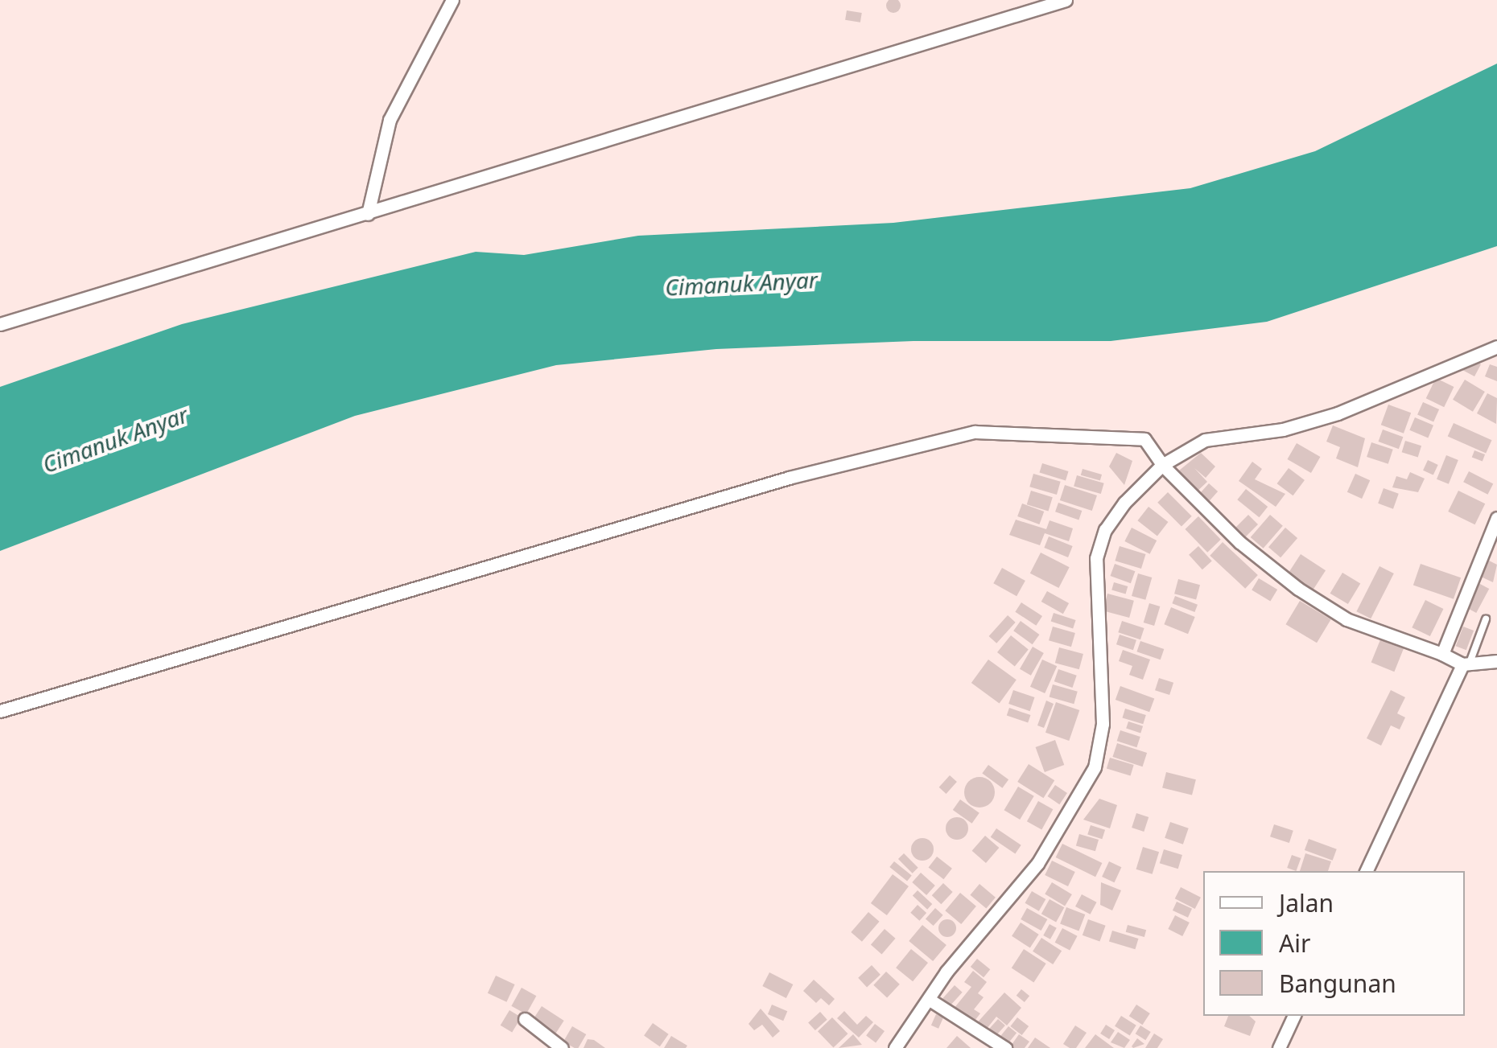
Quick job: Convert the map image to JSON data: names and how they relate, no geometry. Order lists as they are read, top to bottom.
{
  "water": ["Cimanuk Anyar"],
  "legend": ["Jalan", "Air", "Bangunan"]
}
